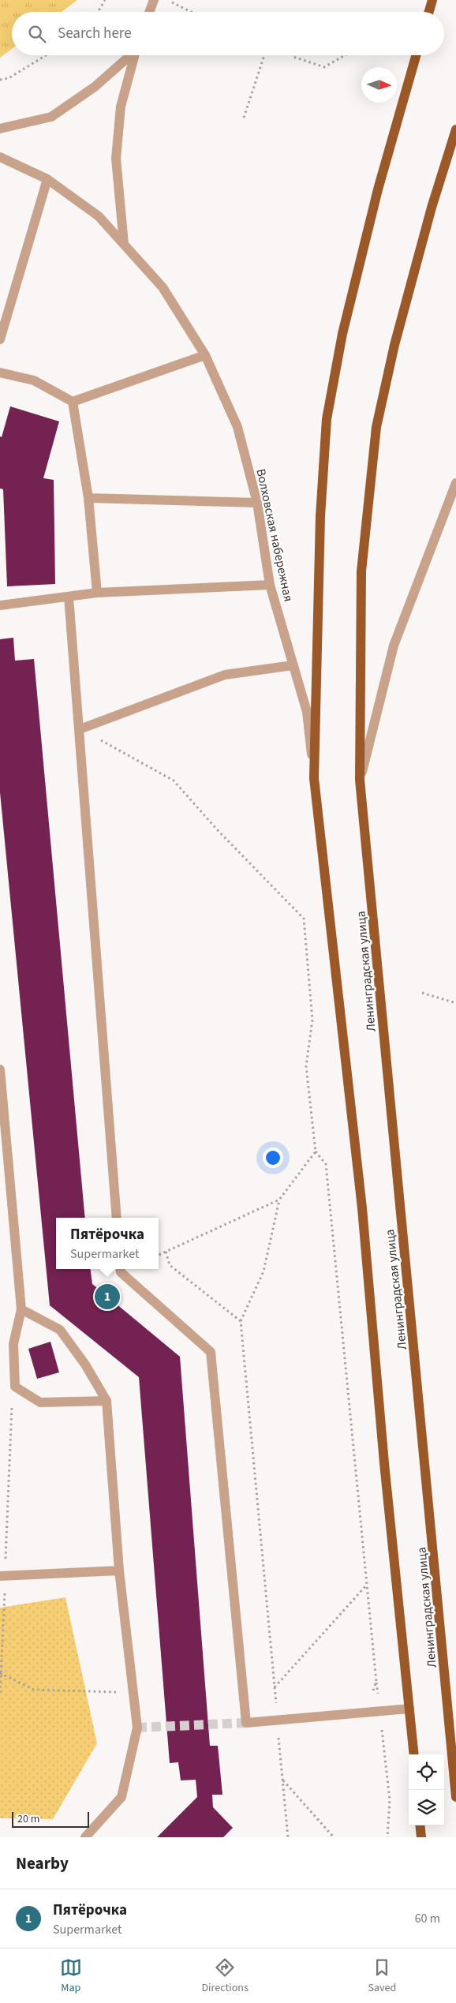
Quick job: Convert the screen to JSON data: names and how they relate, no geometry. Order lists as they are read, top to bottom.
{
  "streets": {
    "main road": ["Ленинградская улица"],
    "street": ["Волховская набережная"]
  },
  "crossings": [
    ["Волховская набережная", "Ленинградская улица"]
  ],
  "scale_bar": "20 m",
  "north": "right",
  "page": {
    "search": "Search here",
    "popup": ["Пятёрочка", "Supermarket"],
    "pins": "1",
    "scale": "20 m",
    "heading": "Nearby",
    "list": [
      {
        "mark": "1",
        "name": "Пятёрочка",
        "note": "Supermarket",
        "value": "60 m"
      }
    ],
    "nav": ["Map", "Directions", "Saved"]
  }
}
